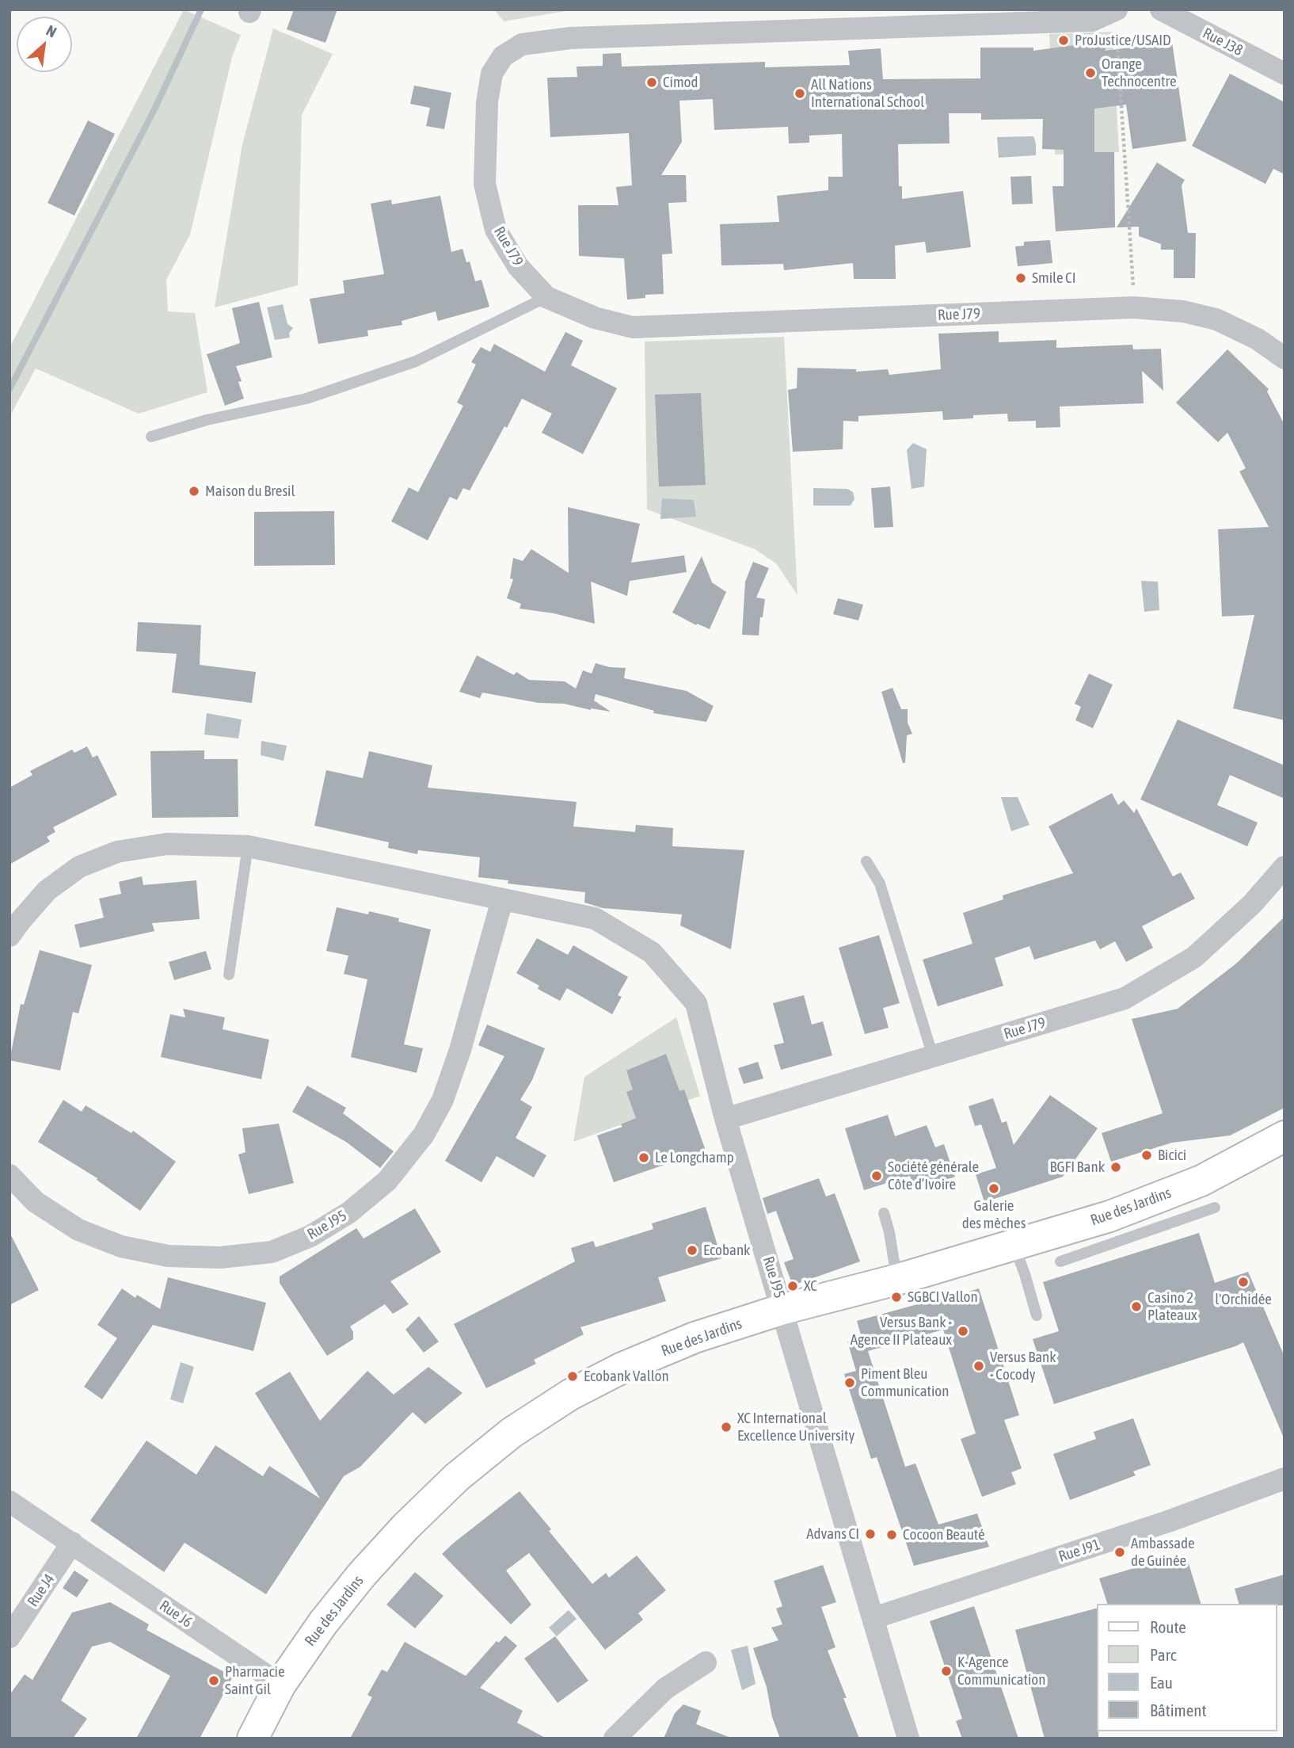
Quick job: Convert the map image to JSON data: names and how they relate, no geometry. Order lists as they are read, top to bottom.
{
  "streets": {
    "main road": ["Rue des Jardins"],
    "street": [
      "Rue J38",
      "Rue J79",
      "Rue J95",
      "Rue J91",
      "Rue J4",
      "Rue J6"
    ]
  },
  "crossings": [
    ["Rue J79", "Rue J95"],
    ["Rue des Jardins", "Rue J95"],
    ["Rue des Jardins", "Rue J6"],
    ["Rue J95", "Rue J91"],
    ["Rue J4", "Rue J6"]
  ],
  "places": [
    "ProJustice/USAID",
    "Orange Technocentre",
    "Cimod",
    "All Nations International School",
    "Smile CI",
    "Maison du Bresil",
    "Bicici",
    "Le Longchamp",
    "BGFI Bank",
    "Société générale Côte d’Ivoire",
    "Galerie des mèches",
    "Ecobank",
    "l'Orchidée",
    "XC",
    "SGBCI Vallon",
    "Casino 2 Plateaux",
    "Versus Bank - Agence II Plateaux",
    "Versus Bank - Cocody",
    "Ecobank Vallon",
    "Piment Bleu Communication",
    "XC International Excellence University",
    "Advans CI",
    "Cocoon Beauté",
    "Ambassade de Guinée",
    "K-Agence Communication",
    "Pharmacie Saint Gil"
  ],
  "legend": [
    "Route",
    "Parc",
    "Eau",
    "Bâtiment"
  ],
  "north": "top right"
}
